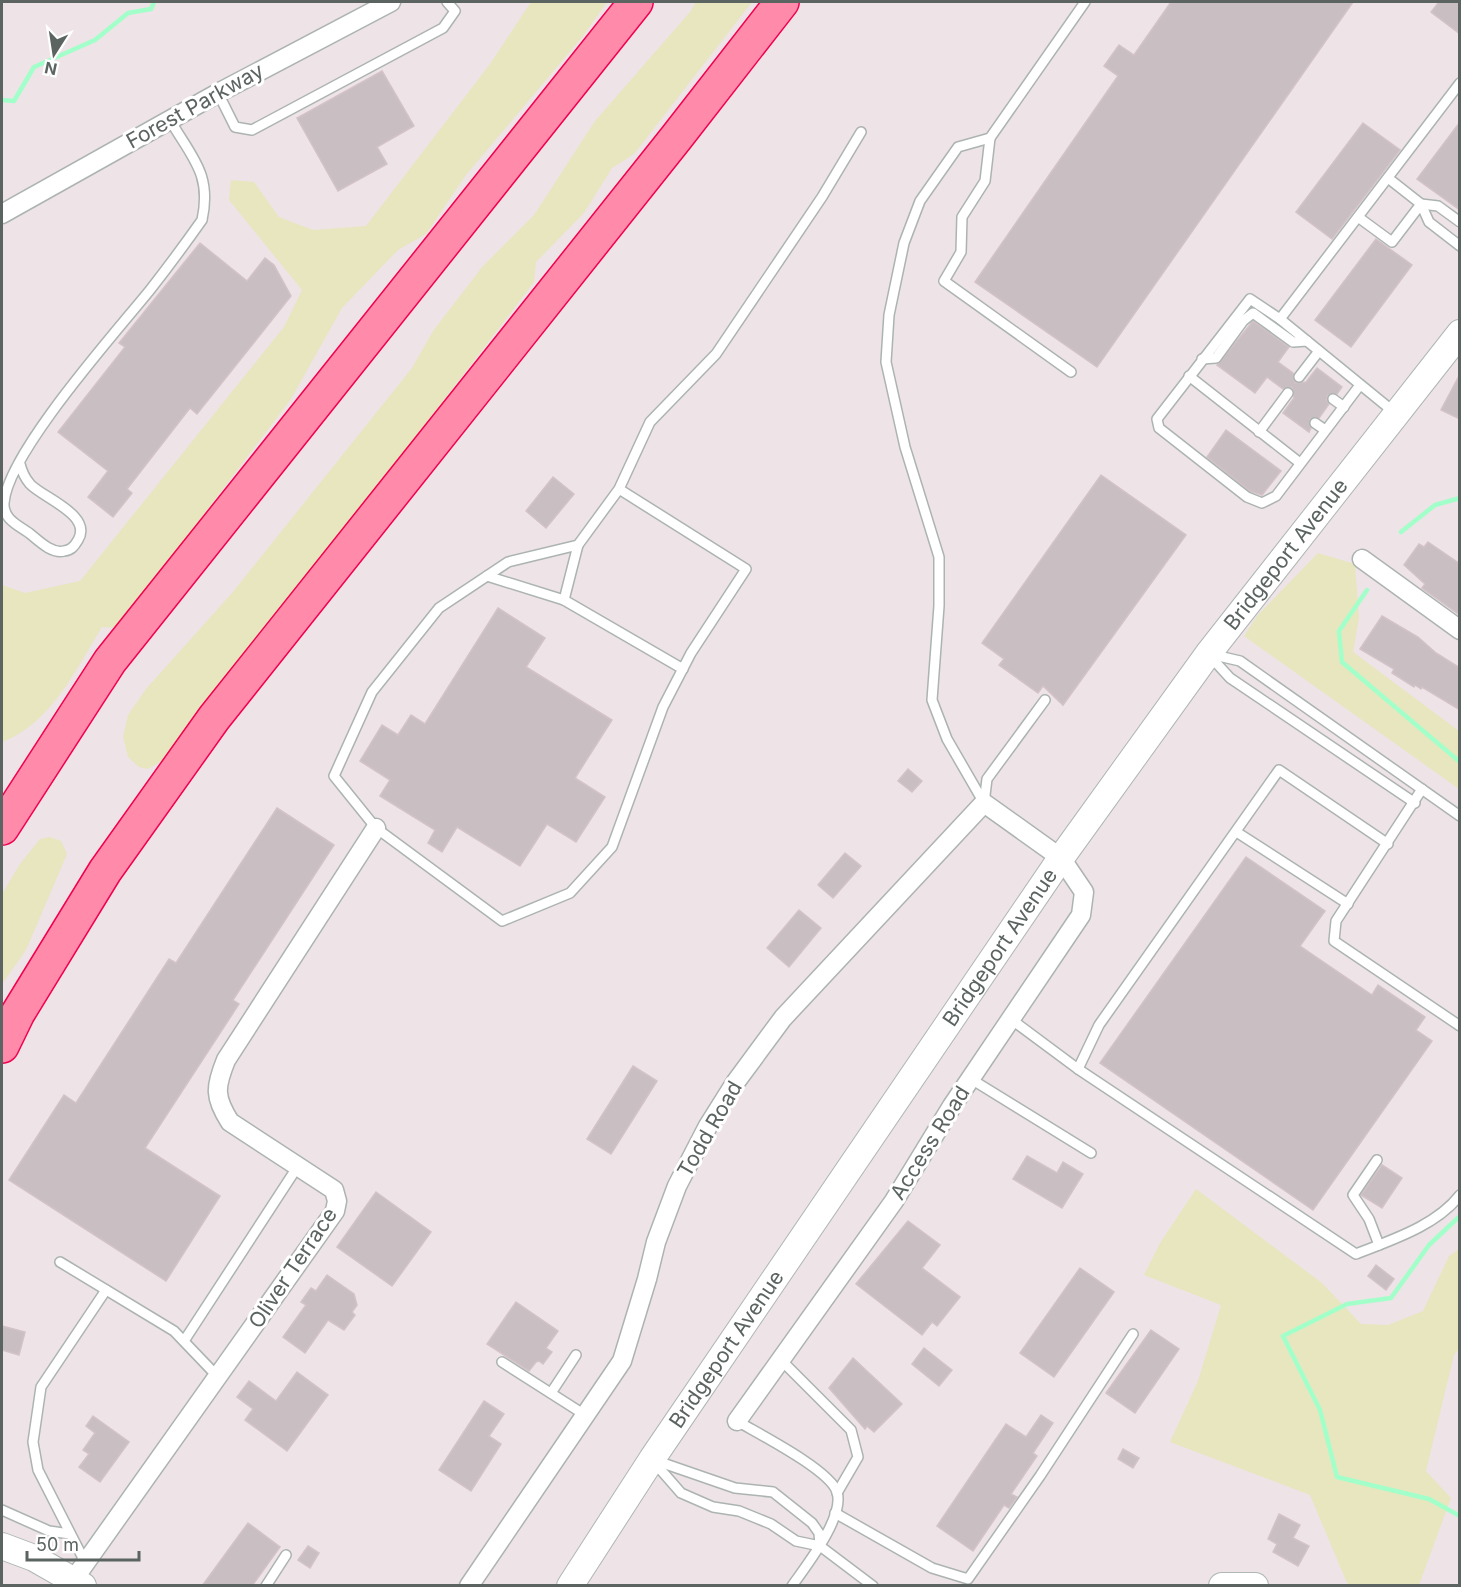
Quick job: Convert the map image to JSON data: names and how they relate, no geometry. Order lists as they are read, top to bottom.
{
  "streets": {
    "main road": ["Bridgeport Avenue"],
    "street": [
      "Forest Parkway",
      "Todd Road",
      "Access Road",
      "Oliver Terrace"
    ]
  },
  "crossings": [
    ["Bridgeport Avenue", "Access Road"]
  ],
  "scale_bar": "50 m",
  "north": "bottom"
}
